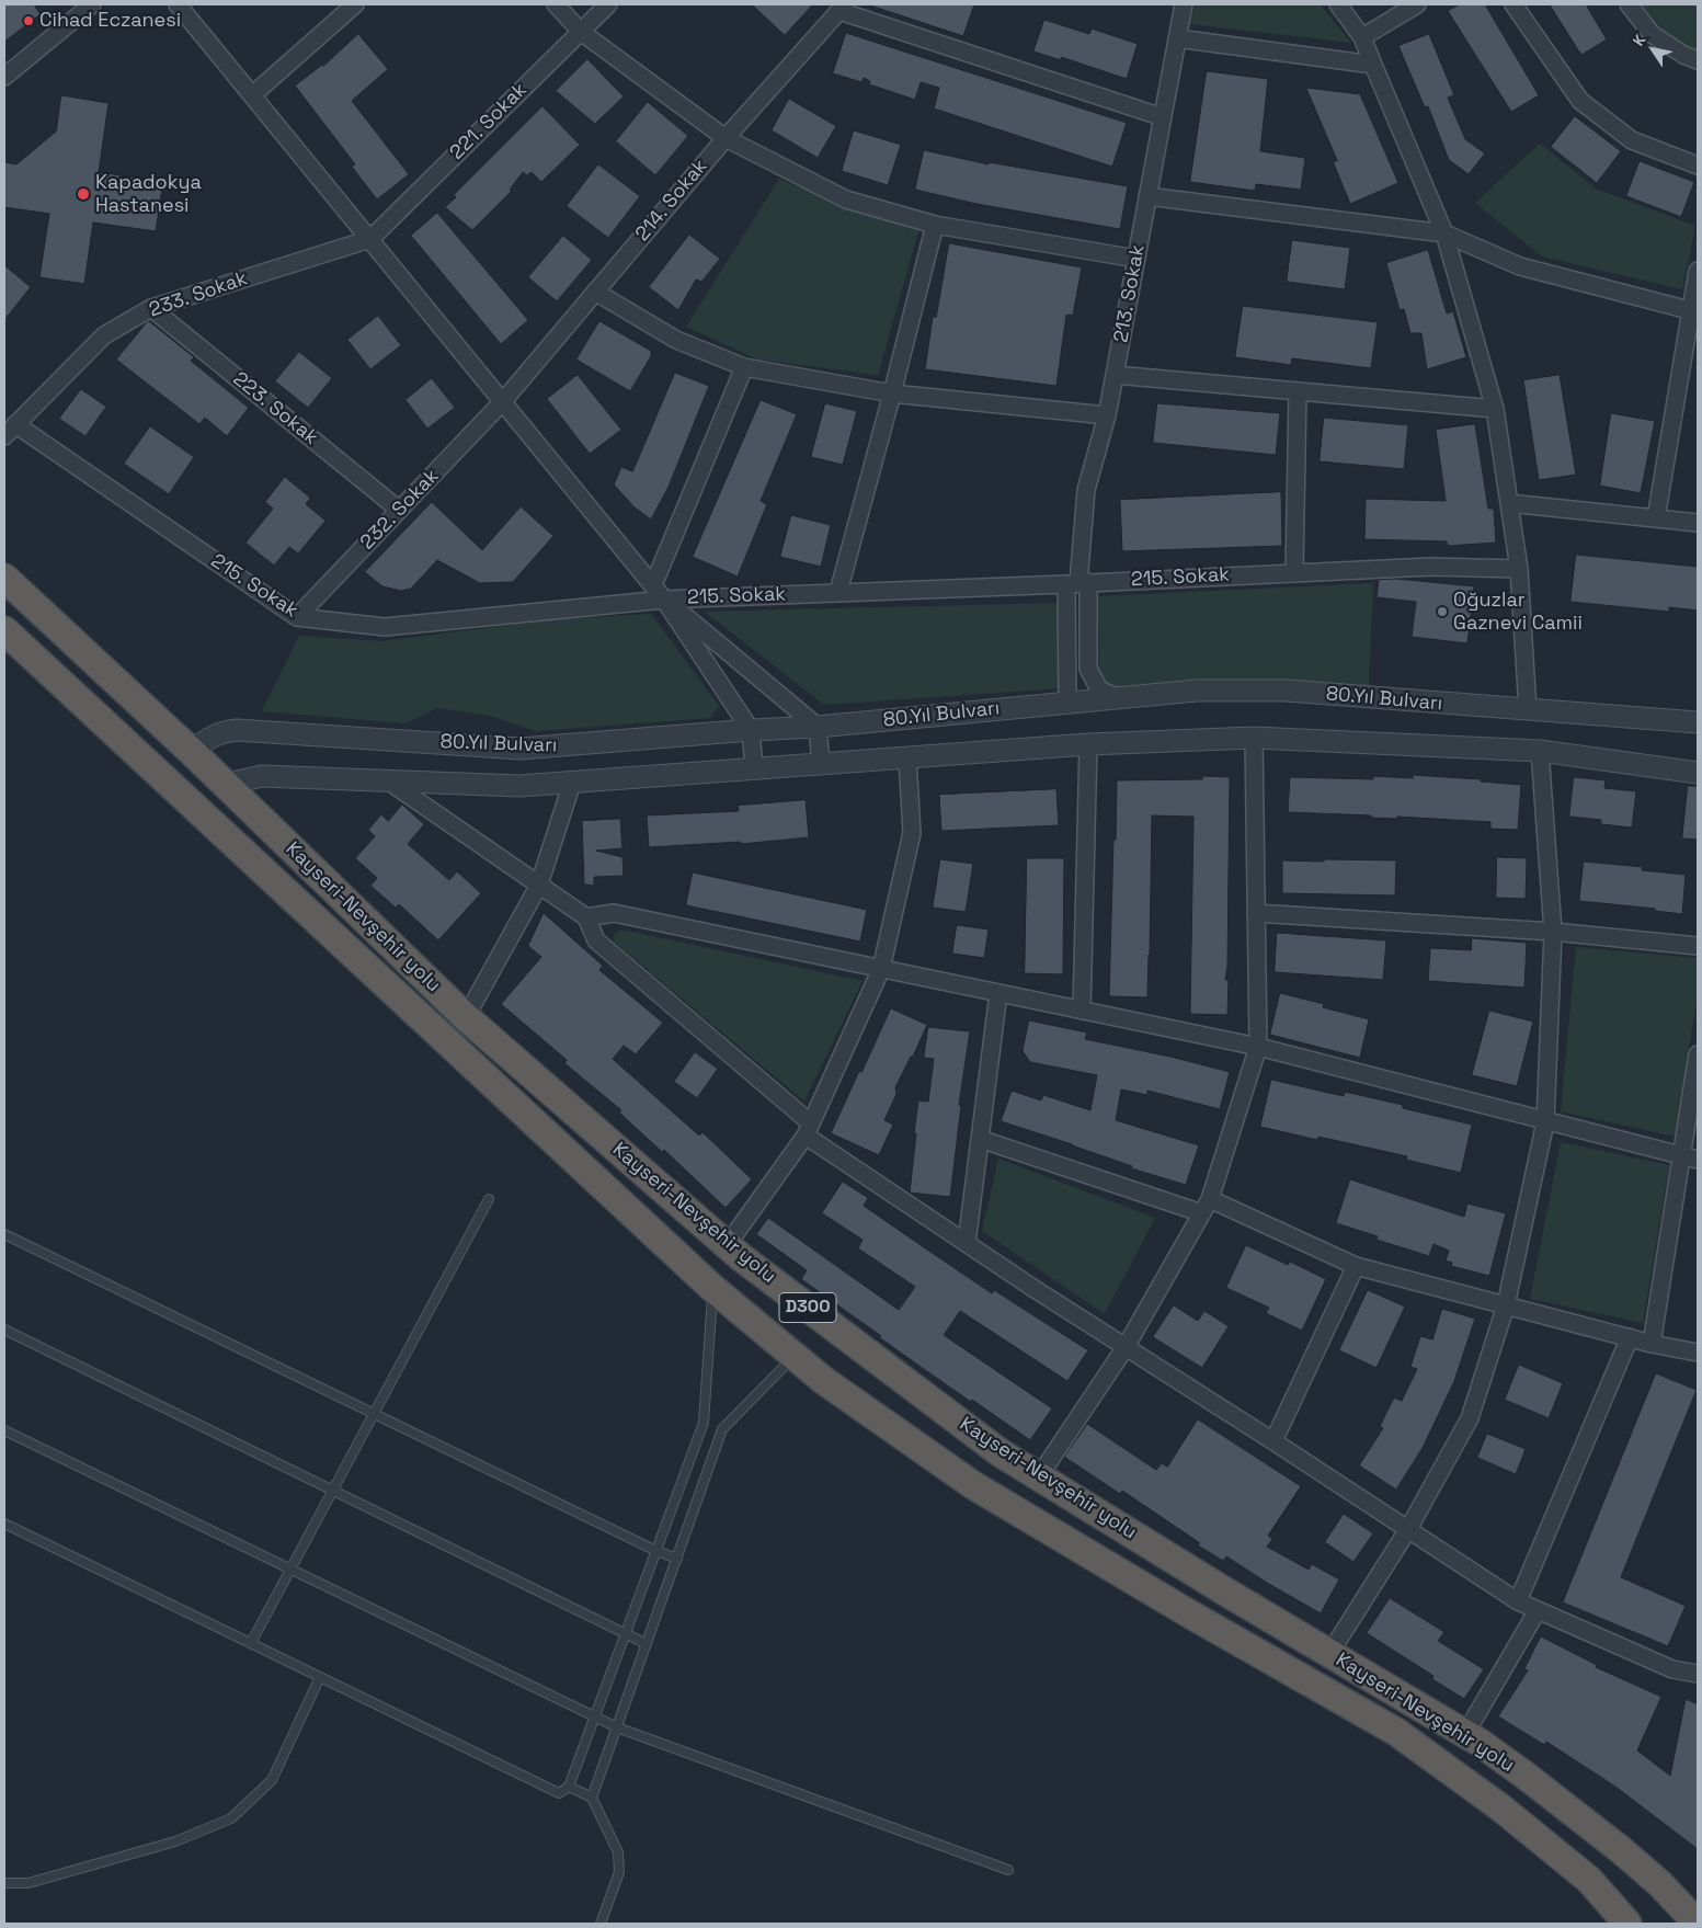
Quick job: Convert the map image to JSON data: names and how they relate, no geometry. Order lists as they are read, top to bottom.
{
  "streets": {
    "highway": ["Kayseri-Nevşehir yolu", "D300"],
    "street": [
      "221. Sokak",
      "214. Sokak",
      "213. Sokak",
      "233. Sokak",
      "223. Sokak",
      "232. Sokak",
      "215. Sokak",
      "80.Yıl Bulvarı"
    ]
  },
  "crossings": [
    ["221. Sokak", "233. Sokak"],
    ["214. Sokak", "232. Sokak"],
    ["213. Sokak", "215. Sokak"],
    ["213. Sokak", "80.Yıl Bulvarı"],
    ["233. Sokak", "223. Sokak"],
    ["233. Sokak", "215. Sokak"],
    ["223. Sokak", "232. Sokak"],
    ["232. Sokak", "215. Sokak"],
    ["80.Yıl Bulvarı", "Kayseri-Nevşehir yolu"]
  ],
  "places": ["Cihad Eczanesi", "Kapadokya Hastanesi", "Oğuzlar Gaznevi Camii"],
  "north": "top left"
}
